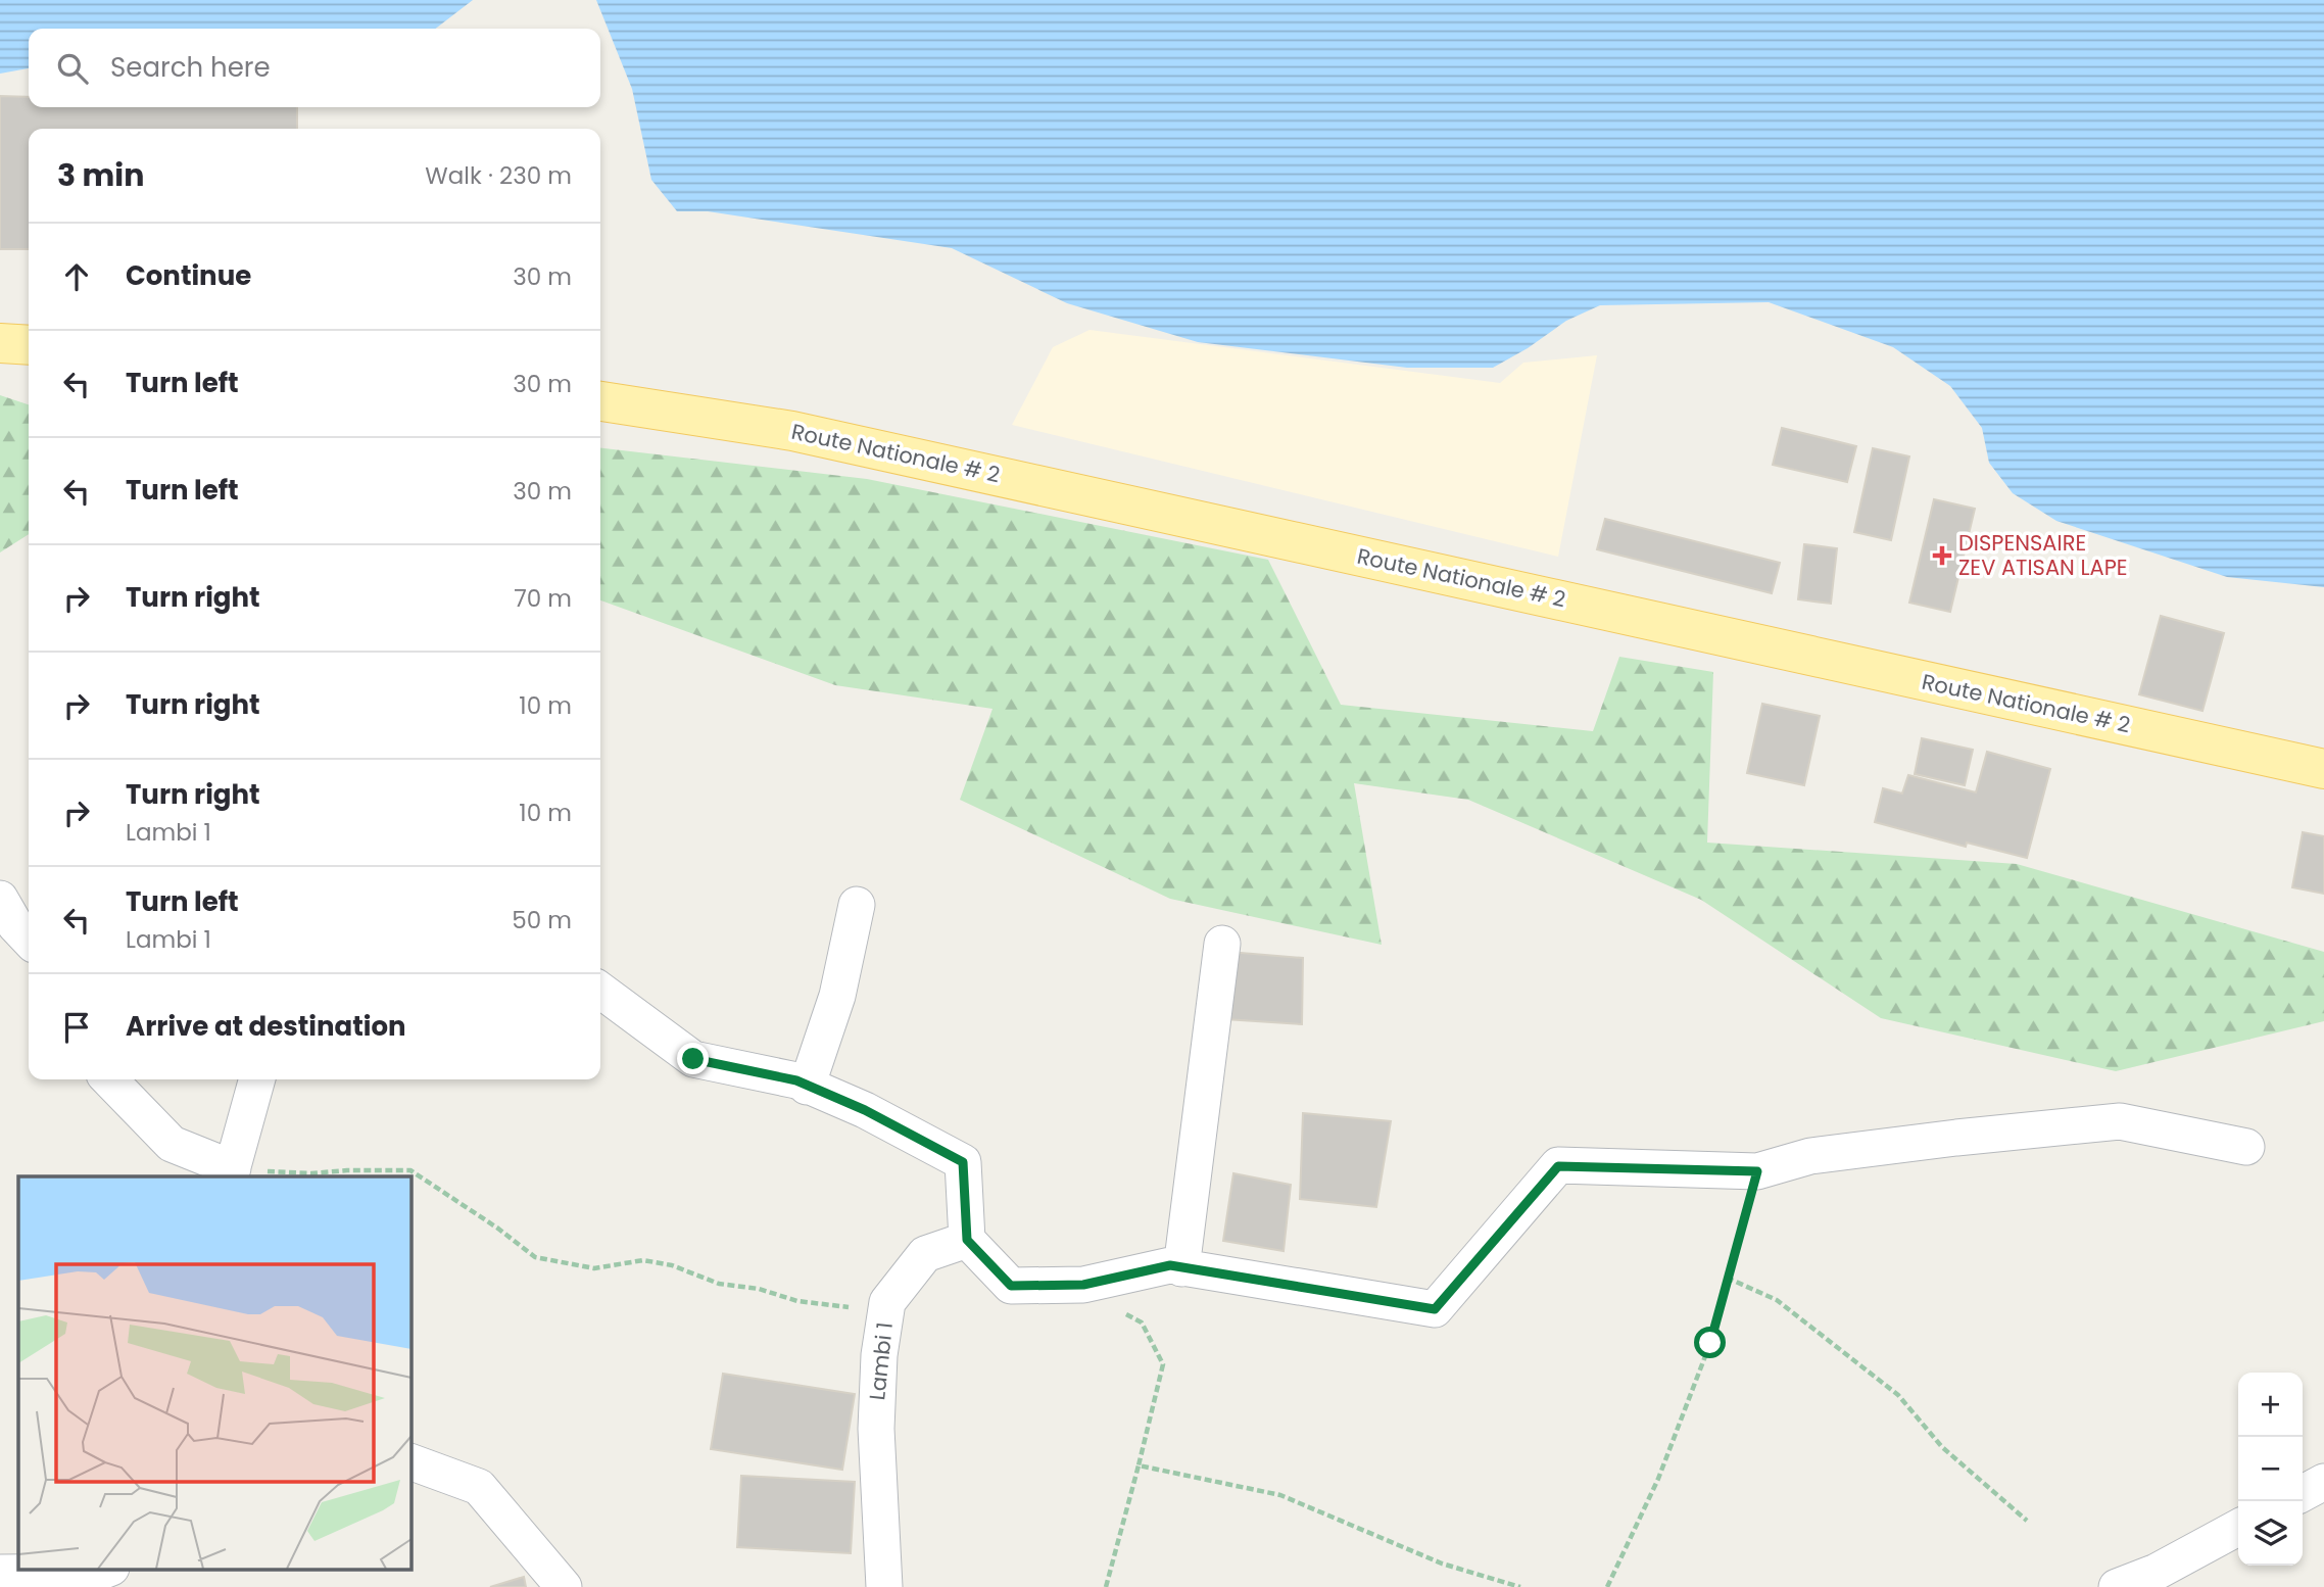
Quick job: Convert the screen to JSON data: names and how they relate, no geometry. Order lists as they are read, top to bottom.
{
  "streets": {
    "main road": ["Route Nationale # 2"],
    "street": ["Lambi 1"]
  },
  "places": {
    "health": ["DISPENSAIRE ZEV ATISAN LAPE"]
  },
  "page": {
    "search": "Search here",
    "heading": ["3 min", "Walk · 230 m"],
    "list": [
      ["Continue", "30 m"],
      ["Turn left", "30 m"],
      ["Turn left", "30 m"],
      ["Turn right", "70 m"],
      ["Turn right", "10 m"],
      ["Turn right", "Lambi 1", "10 m"],
      ["Turn left", "Lambi 1", "50 m"],
      "Arrive at destination"
    ],
    "map_buttons": ["+", "−"]
  }
}
